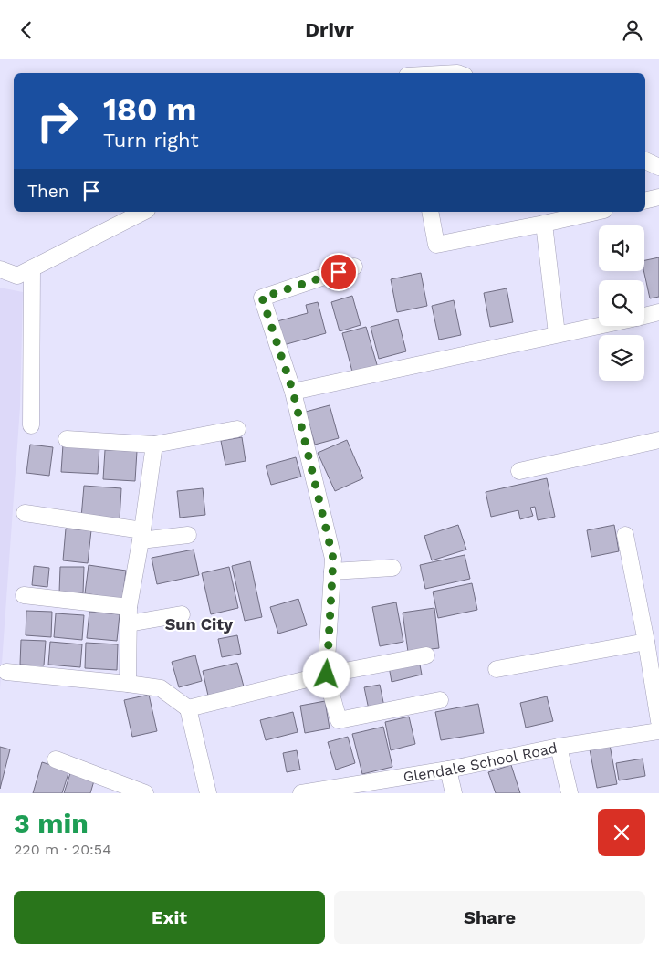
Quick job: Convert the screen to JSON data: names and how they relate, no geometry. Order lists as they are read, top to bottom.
{
  "streets": {
    "street": ["Glendale School Road"]
  },
  "districts": ["Sun City"],
  "page": {
    "header": "Drivr",
    "turn": ["180 m", "Turn right"],
    "then": "Then",
    "heading": ["3 min", "220 m · 20:54"],
    "buttons": ["Exit", "Share"]
  }
}
